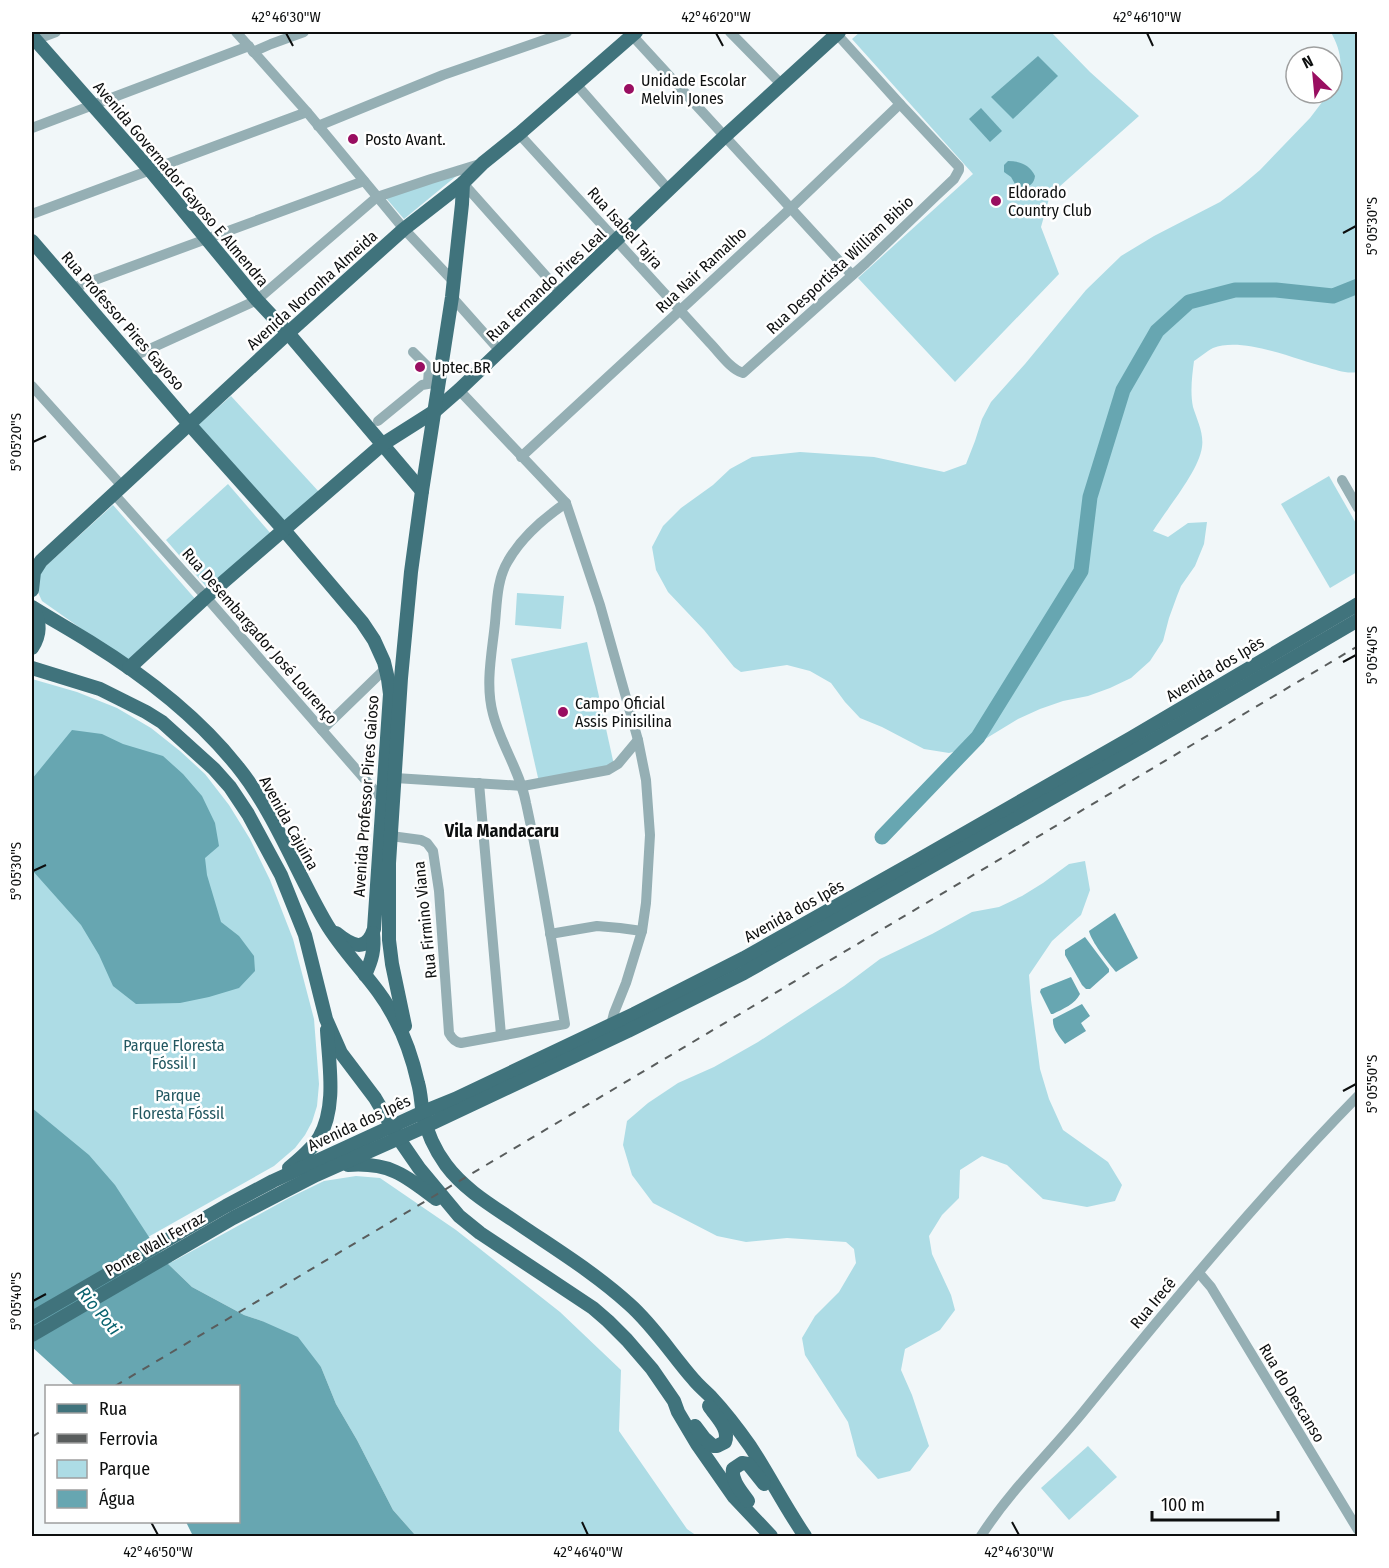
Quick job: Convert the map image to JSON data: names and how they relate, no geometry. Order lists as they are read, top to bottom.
{
  "streets": {
    "main road": [
      "Avenida Governador Gayoso E Almendra",
      "Rua Fernando Pires Leal",
      "Avenida Noronha Almeida",
      "Rua Professor Pires Gayoso",
      "Avenida dos Ipês",
      "Avenida Professor Pires Gaioso",
      "Avenida Cajuína",
      "Ponte Wall Ferraz"
    ],
    "street": [
      "Rua Isabel Tajra",
      "Rua Desportista William Bibio",
      "Rua Nair Ramalho",
      "Rua Desembargador José Lourenço",
      "Rua Firmino Viana",
      "Rua Irecê",
      "Rua do Descanso"
    ]
  },
  "crossings": [
    ["Avenida Governador Gayoso E Almendra", "Rua Fernando Pires Leal"],
    ["Avenida Governador Gayoso E Almendra", "Avenida Noronha Almeida"],
    ["Rua Isabel Tajra", "Rua Desportista William Bibio"],
    ["Rua Isabel Tajra", "Rua Nair Ramalho"],
    ["Rua Isabel Tajra", "Rua Fernando Pires Leal"],
    ["Rua Isabel Tajra", "Avenida Noronha Almeida"],
    ["Rua Desportista William Bibio", "Rua Nair Ramalho"],
    ["Rua Fernando Pires Leal", "Rua Desembargador José Lourenço"],
    ["Rua Fernando Pires Leal", "Avenida Professor Pires Gaioso"],
    ["Rua Fernando Pires Leal", "Avenida Cajuína"],
    ["Avenida Noronha Almeida", "Rua Professor Pires Gayoso"],
    ["Avenida Noronha Almeida", "Rua Desembargador José Lourenço"],
    ["Avenida Noronha Almeida", "Avenida Professor Pires Gaioso"],
    ["Rua Professor Pires Gayoso", "Avenida Professor Pires Gaioso"],
    ["Rua Desembargador José Lourenço", "Avenida Professor Pires Gaioso"],
    ["Avenida dos Ipês", "Avenida Cajuína"],
    ["Avenida dos Ipês", "Ponte Wall Ferraz"],
    ["Avenida Professor Pires Gaioso", "Avenida Cajuína"],
    ["Avenida Professor Pires Gaioso", "Rua Firmino Viana"],
    ["Rua Irecê", "Rua do Descanso"]
  ],
  "districts": ["Vila Mandacaru"],
  "water": ["Rio Poti"],
  "parks": ["Parque Floresta Fóssil I", "Parque Floresta Fóssil"],
  "places": [
    "Unidade Escolar Melvin Jones",
    "Posto Avant.",
    "Eldorado Country Club",
    "Uptec.BR",
    "Campo Oficial Assis Pinisilina"
  ],
  "legend": [
    "Rua",
    "Ferrovia",
    "Parque",
    "Água"
  ],
  "scale_bar": "100 m",
  "north": "top left",
  "coordinates": [
    "42°46'30\"W",
    "42°46'20\"W",
    "42°46'10\"W",
    "5°05'30\"S",
    "5°05'20\"S",
    "5°05'40\"S",
    "5°05'50\"S",
    "42°46'50\"W",
    "42°46'40\"W"
  ]
}
